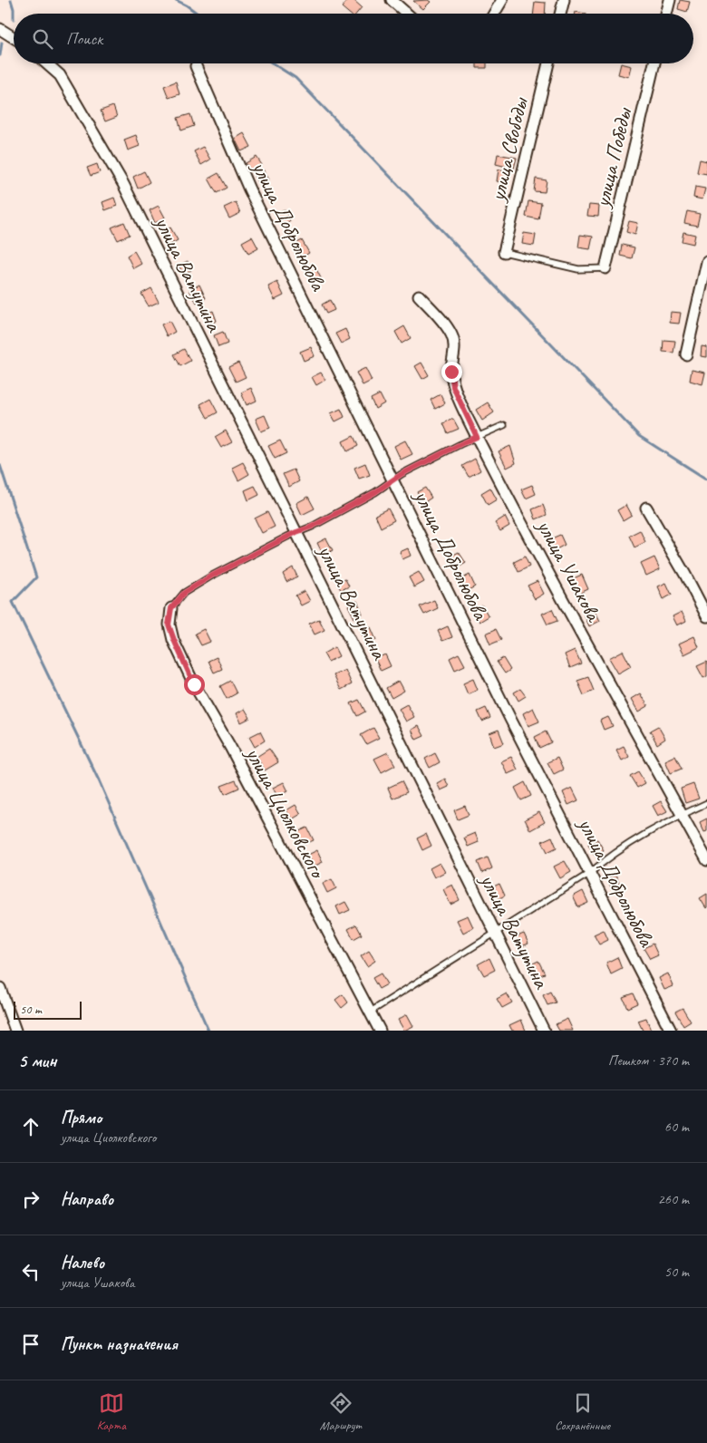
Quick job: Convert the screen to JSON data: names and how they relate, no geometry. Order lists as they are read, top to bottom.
{
  "streets": {
    "street": [
      "улица Свободы",
      "улица Победы",
      "улица Добролюбова",
      "улица Ватутина",
      "улица Ушакова",
      "улица Циолковского"
    ]
  },
  "scale_bar": "50 m",
  "page": {
    "search": "Поиск",
    "scale": "50 m",
    "heading": ["5 мин", "Пешком · 370 m"],
    "list": [
      ["Прямо", "улица Циолковского", "60 m"],
      ["Направо", "260 m"],
      ["Налево", "улица Ушакова", "50 m"],
      "Пункт назначения"
    ],
    "nav": ["Карта", "Маршрут", "Сохранённые"]
  }
}
